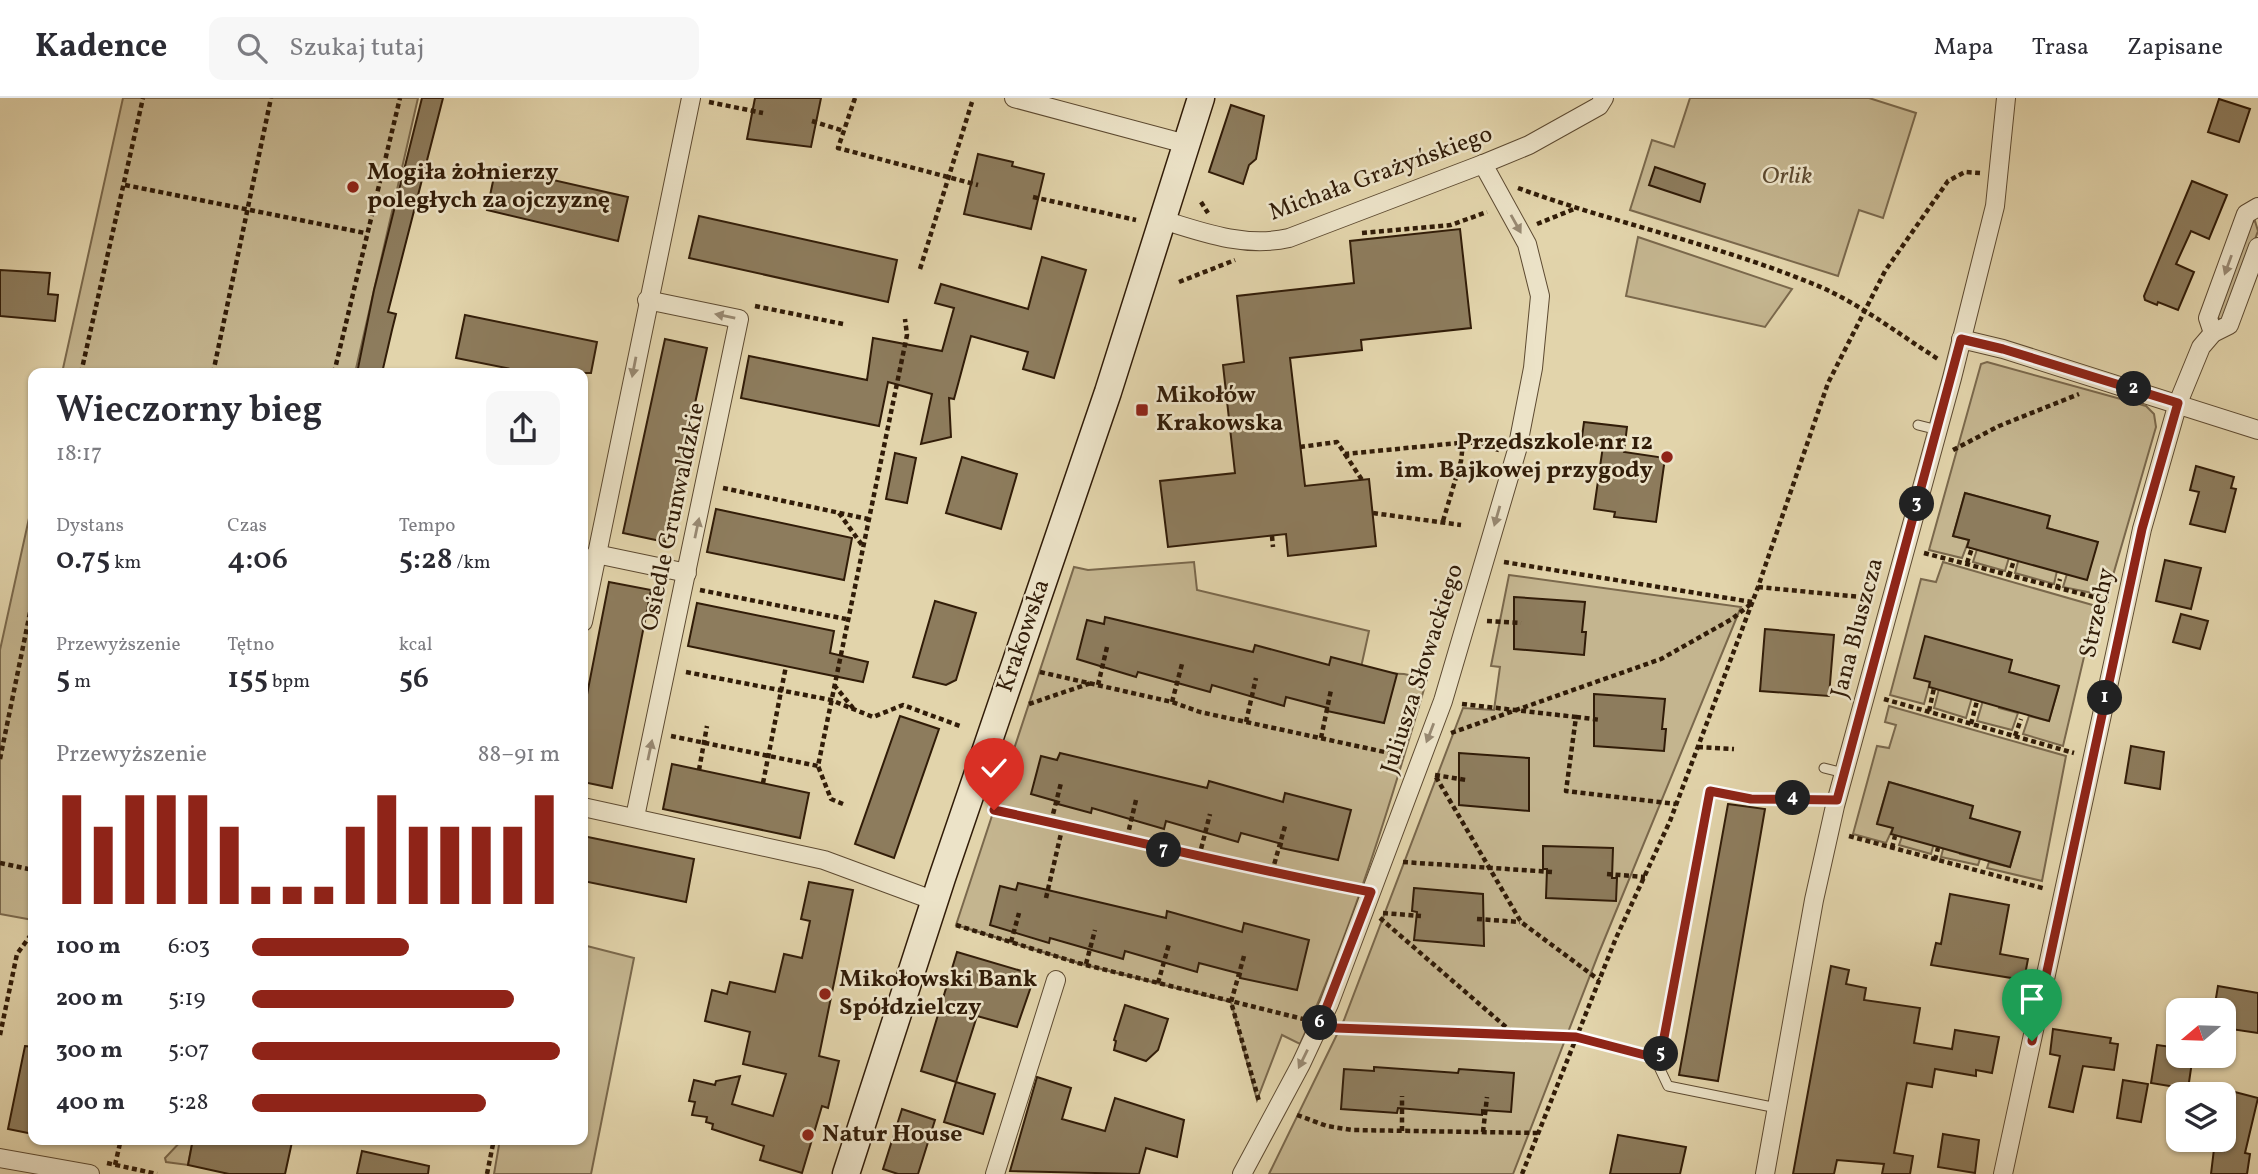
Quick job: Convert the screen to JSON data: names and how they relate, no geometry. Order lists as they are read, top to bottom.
{
  "streets": {
    "street": [
      "Michała Grażyńskiego",
      "Osiedle Grunwaldzkie",
      "Strzechy",
      "Jana Bluszcza",
      "Krakowska",
      "Juliusza Słowackiego"
    ]
  },
  "crossings": [
    ["Michała Grażyńskiego", "Krakowska"],
    ["Michała Grażyńskiego", "Juliusza Słowackiego"]
  ],
  "one_way": ["Juliusza Słowackiego"],
  "parks": ["Orlik"],
  "places": {
    "other": [
      "Mogiła żołnierzy poległych za ojczyznę",
      "Przedszkole nr 12 im. Bajkowej przygody",
      "Mikołowski Bank Spółdzielczy",
      "Natur House"
    ],
    "transit": ["Mikołów Krakowska"]
  },
  "north": "left",
  "page": {
    "header": "Kadence",
    "search": "Szukaj tutaj",
    "nav": ["Mapa", "Trasa", "Zapisane"],
    "heading": ["Wieczorny bieg", "18:17"],
    "pins": [
      "2",
      "3",
      "1",
      "4",
      "7",
      "6",
      "5"
    ],
    "stats": [
      ["Dystans", "0.75 km"],
      ["Czas", "4:06"],
      ["Tempo", "5:28 /km"],
      ["Przewyższenie", "5 m"],
      ["Tętno", "155 bpm"],
      ["kcal", "56"]
    ],
    "chart": ["Przewyższenie", "88–91 m"],
    "list": [
      {
        "name": "100 m",
        "note": "6:03"
      },
      {
        "name": "200 m",
        "note": "5:19"
      },
      {
        "name": "300 m",
        "note": "5:07"
      },
      {
        "name": "400 m",
        "note": "5:28"
      }
    ]
  }
}
